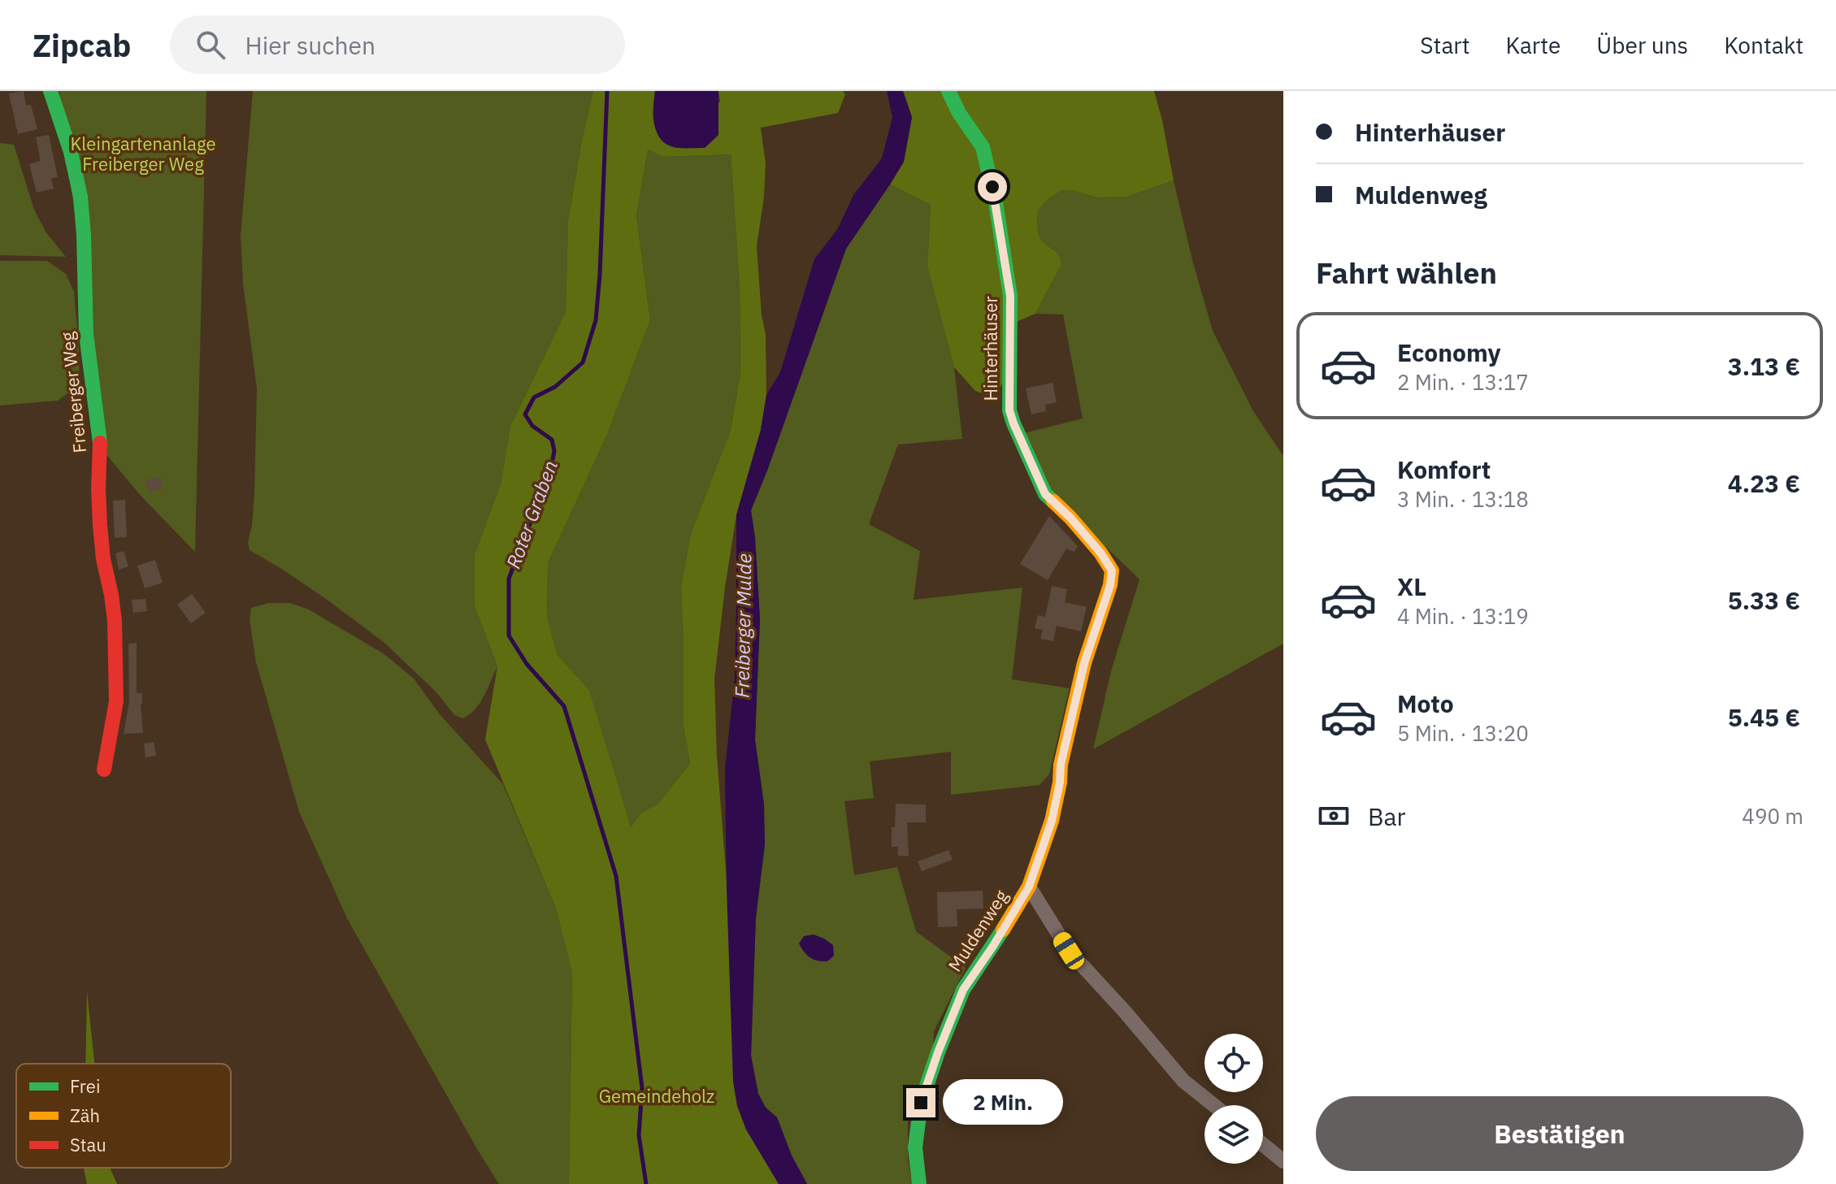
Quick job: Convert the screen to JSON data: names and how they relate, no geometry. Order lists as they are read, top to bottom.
{
  "streets": {
    "street": ["Hinterhäuser", "Freiberger Weg", "Muldenweg"]
  },
  "crossings": [
    ["Hinterhäuser", "Muldenweg"]
  ],
  "water": ["Roter Graben", "Freiberger Mulde"],
  "parks": ["Kleingartenanlage Freiberger Weg", "Gemeindeholz"],
  "legend": ["Frei", "Zäh", "Stau"],
  "page": {
    "header": "Zipcab",
    "search": "Hier suchen",
    "nav": [
      "Start",
      "Karte",
      "Über uns",
      "Kontakt"
    ],
    "banner": ["Hinterhäuser", "Muldenweg"],
    "heading": "Fahrt wählen",
    "list": [
      {
        "name": "Economy",
        "note": "2 Min. · 13:17",
        "value": "3.13 €"
      },
      {
        "name": "Komfort",
        "note": "3 Min. · 13:18",
        "value": "4.23 €"
      },
      {
        "name": "XL",
        "note": "4 Min. · 13:19",
        "value": "5.33 €"
      },
      {
        "name": "Moto",
        "note": "5 Min. · 13:20",
        "value": "5.45 €"
      }
    ],
    "pay": ["Bar", "490 m"],
    "bubble": "2 Min.",
    "buttons": "Bestätigen"
  }
}
